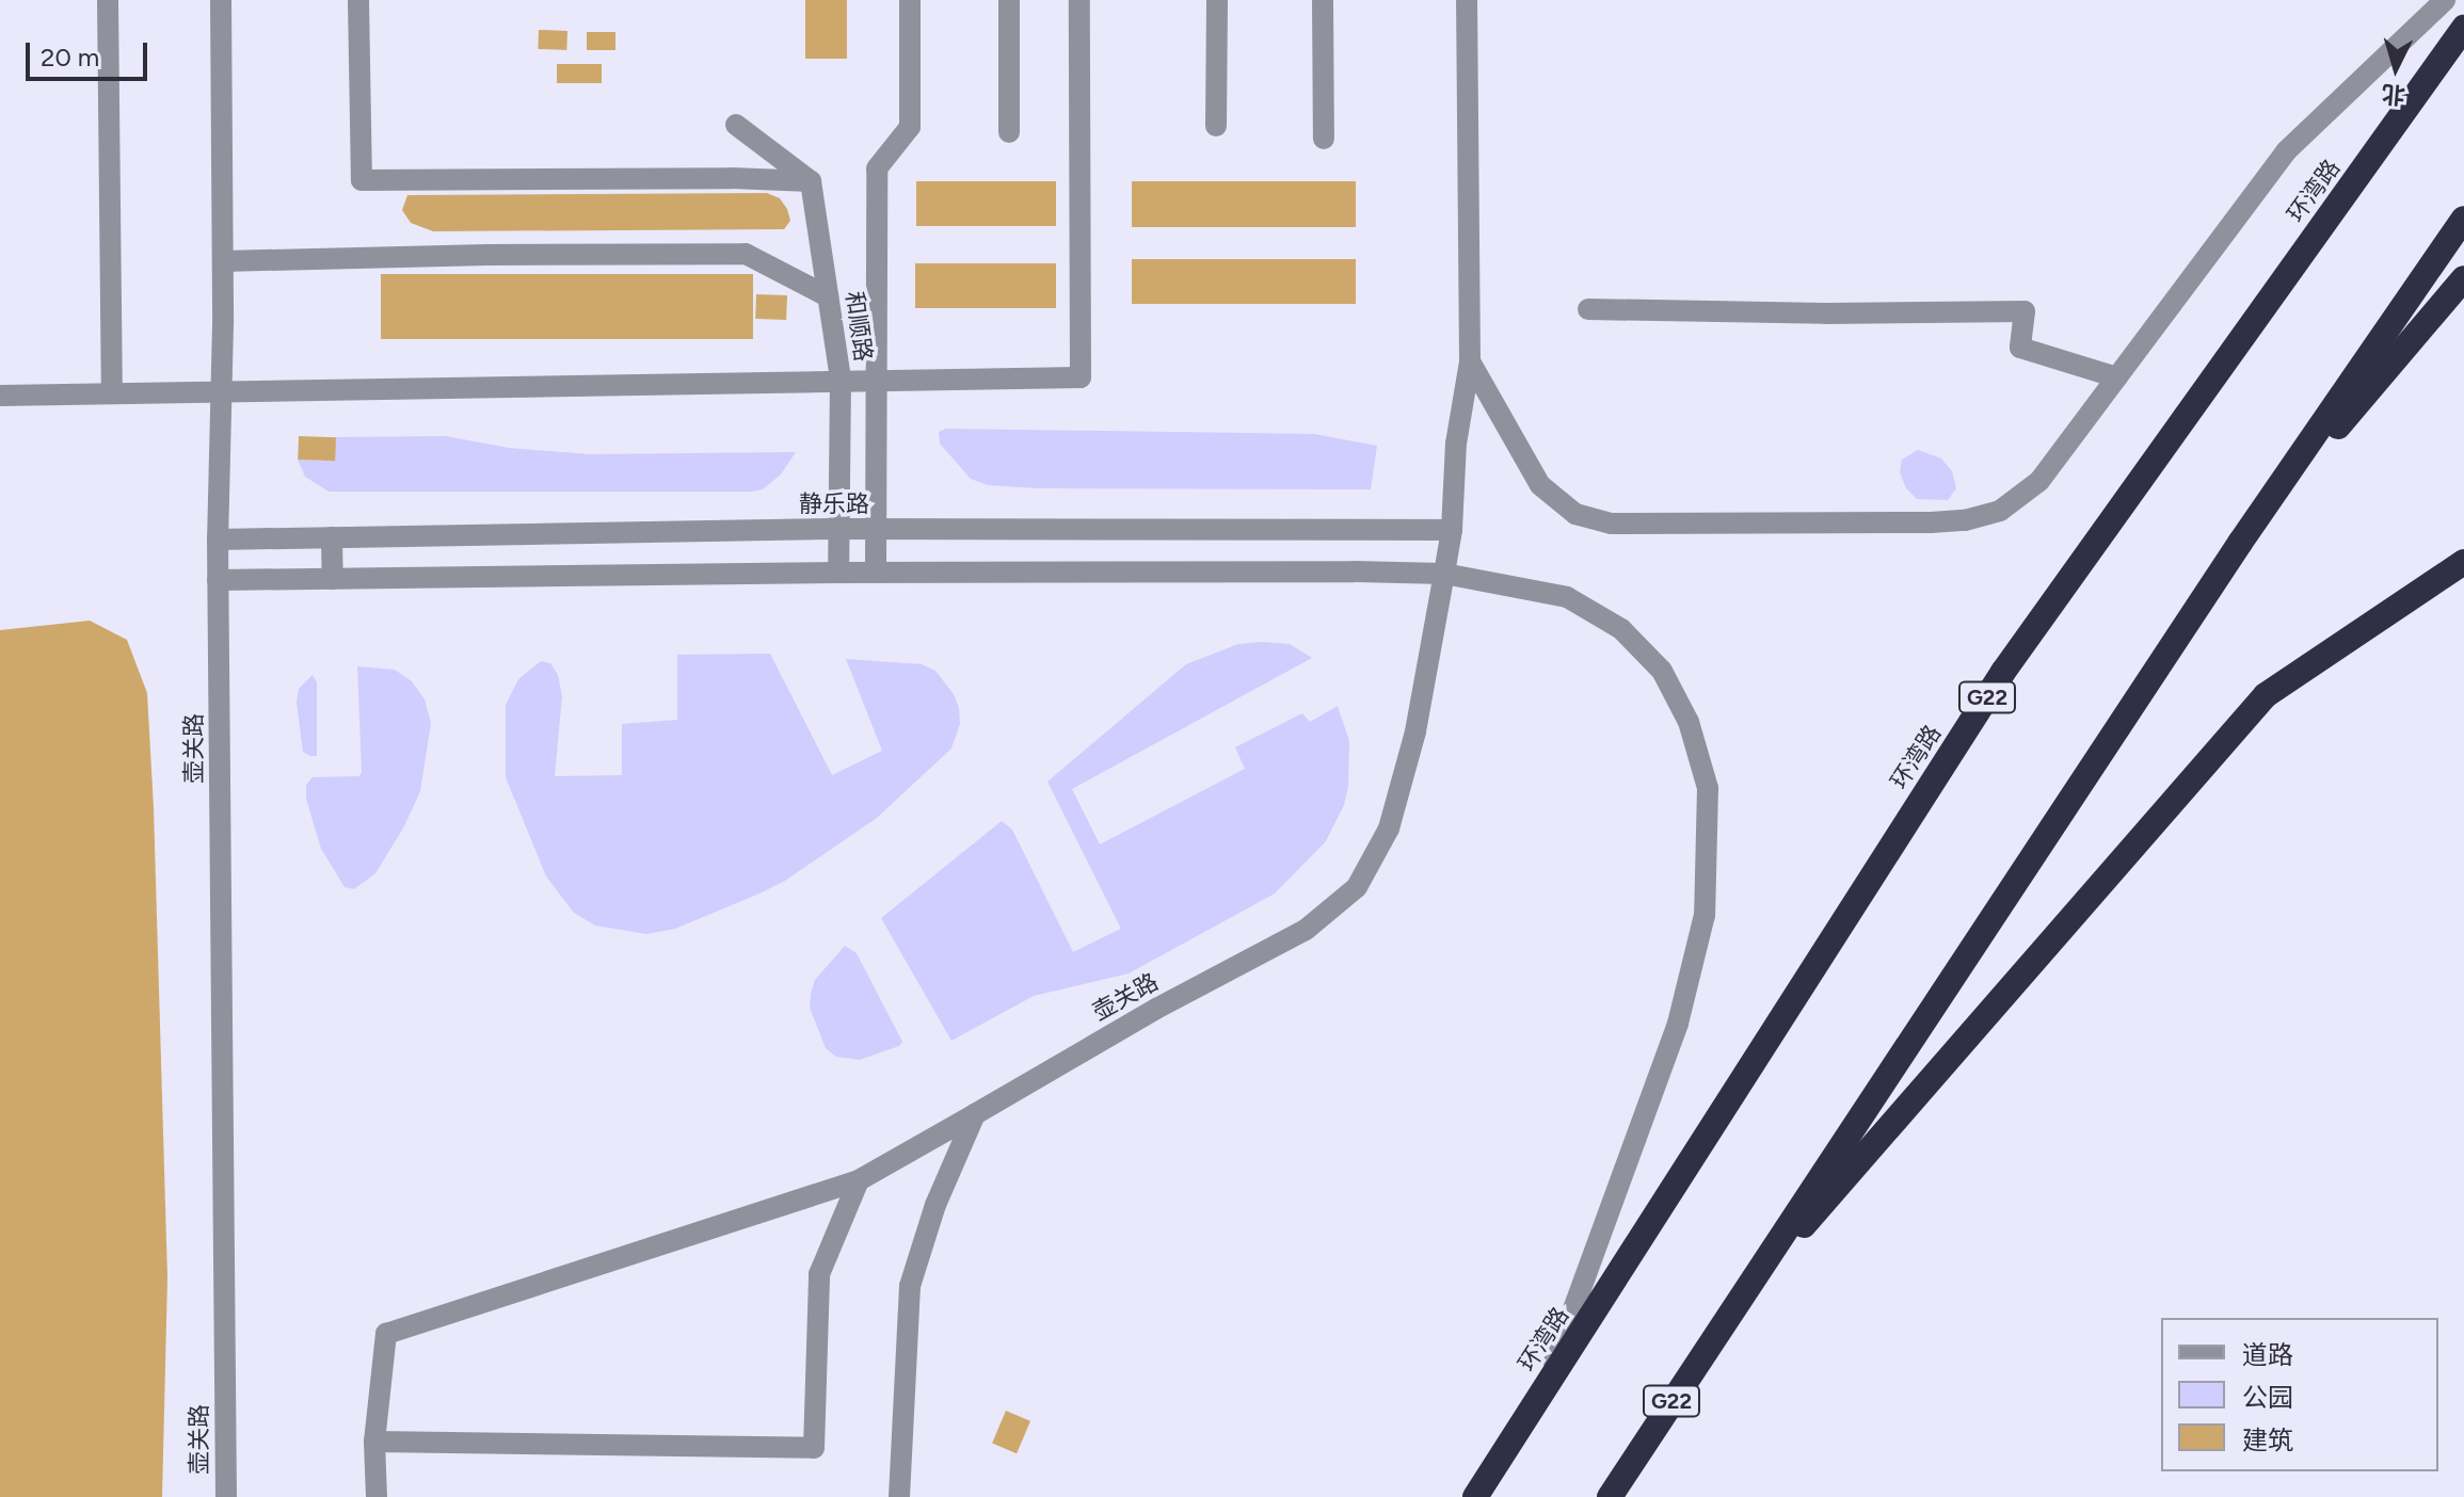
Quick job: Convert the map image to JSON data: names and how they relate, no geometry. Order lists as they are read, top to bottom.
{
  "streets": {
    "highway": ["环湾路", "G22"],
    "street": ["和顺路", "静乐路", "壶关路"]
  },
  "crossings": [
    ["和顺路", "静乐路"],
    ["静乐路", "壶关路"]
  ],
  "legend": ["道路", "公园", "建筑"],
  "scale_bar": "20 m",
  "north": "bottom"
}
